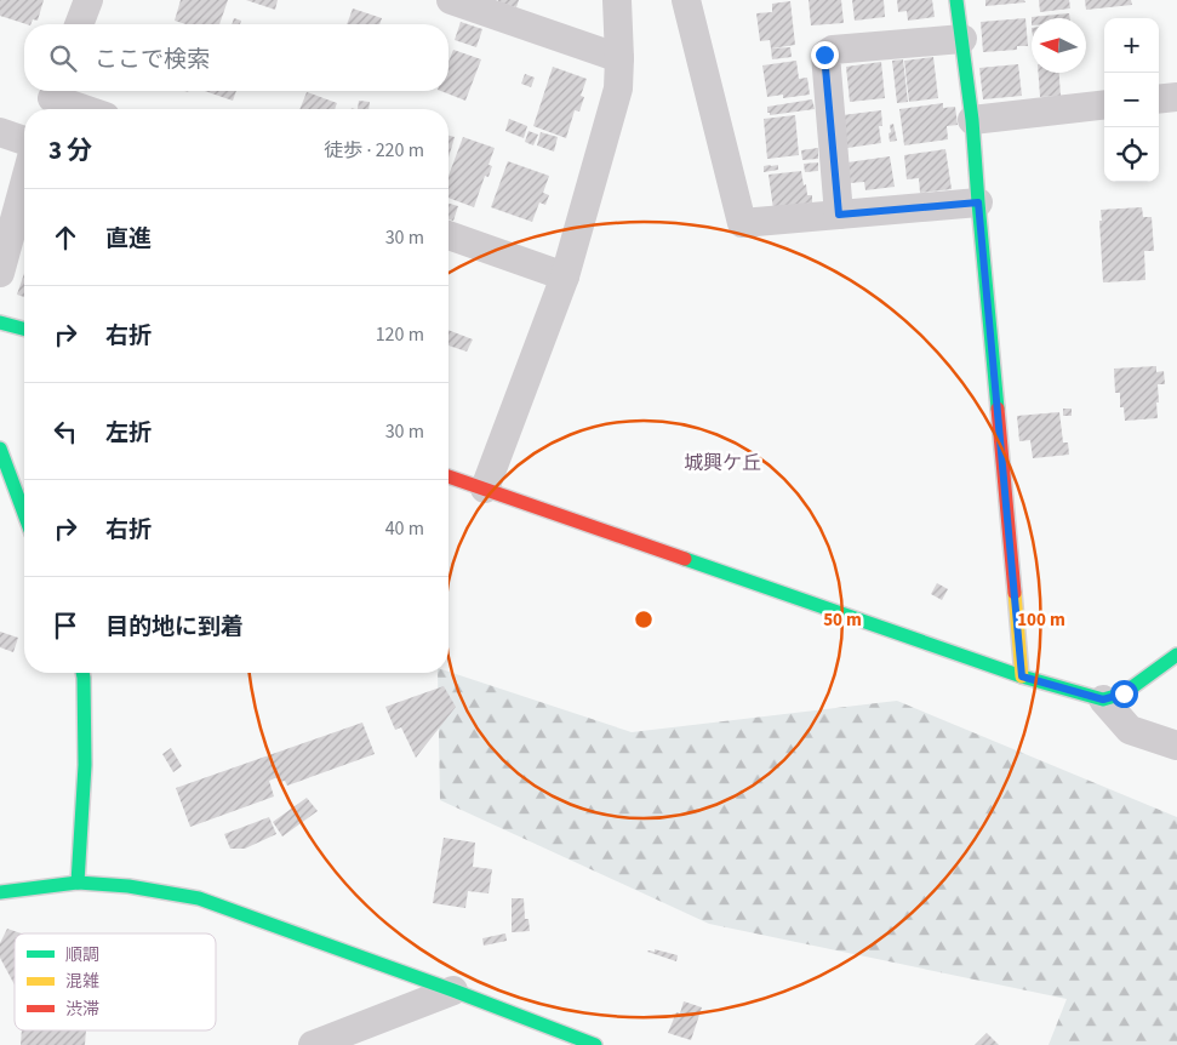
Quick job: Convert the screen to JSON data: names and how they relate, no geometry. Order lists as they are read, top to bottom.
{
  "districts": ["城興ケ丘"],
  "legend": ["順調", "混雑", "渋滞"],
  "north": "left",
  "page": {
    "map_buttons": ["+", "−"],
    "search": "ここで検索",
    "heading": ["3 分", "徒歩 · 220 m"],
    "list": [
      ["直進", "30 m"],
      ["右折", "120 m"],
      ["左折", "30 m"],
      ["右折", "40 m"],
      "目的地に到着"
    ]
  },
  "rings": ["50 m", "100 m"]
}
